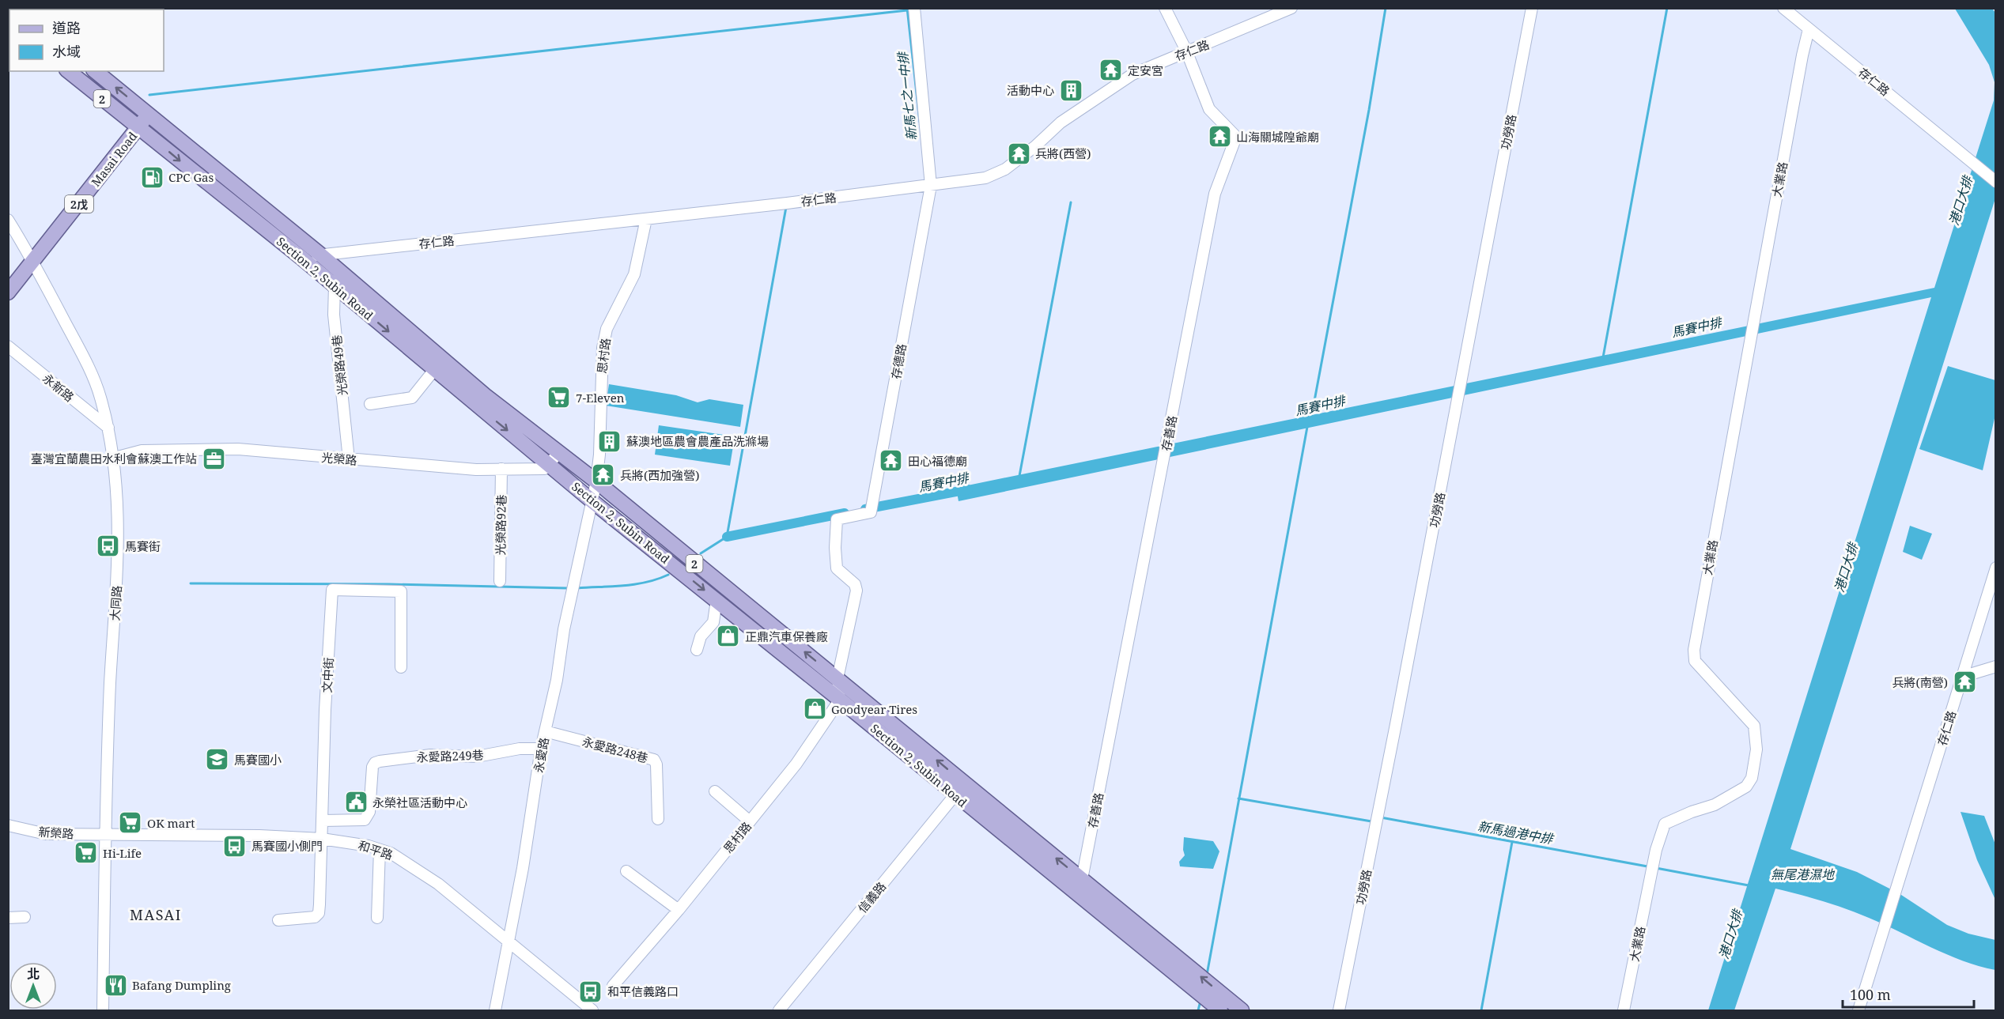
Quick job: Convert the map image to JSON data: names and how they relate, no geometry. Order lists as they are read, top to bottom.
{
  "streets": {
    "main road": [
      "2",
      "Masai Road",
      "2戊",
      "Section 2, Subin Road"
    ],
    "street": [
      "存仁路",
      "功勞路",
      "大業路",
      "思村路",
      "存德路",
      "光榮路49巷",
      "永新路",
      "存善路",
      "光榮路",
      "光榮路92巷",
      "大同路",
      "文中街",
      "永愛路248巷",
      "永愛路",
      "永愛路249巷",
      "新榮路",
      "和平路",
      "信義路"
    ]
  },
  "crossings": [
    ["存仁路", "大業路"],
    ["存仁路", "Section 2, Subin Road"],
    ["存仁路", "思村路"],
    ["存仁路", "存德路"],
    ["存仁路", "存善路"],
    ["Masai Road", "Section 2, Subin Road"],
    ["Masai Road", "大同路"],
    ["Section 2, Subin Road", "思村路"],
    ["Section 2, Subin Road", "存德路"],
    ["Section 2, Subin Road", "光榮路49巷"],
    ["Section 2, Subin Road", "存善路"],
    ["Section 2, Subin Road", "光榮路"],
    ["Section 2, Subin Road", "永愛路"],
    ["Section 2, Subin Road", "信義路"],
    ["思村路", "永愛路"],
    ["光榮路49巷", "光榮路"],
    ["永新路", "大同路"],
    ["光榮路", "光榮路92巷"],
    ["光榮路", "大同路"],
    ["大同路", "新榮路"],
    ["大同路", "和平路"],
    ["文中街", "永愛路249巷"],
    ["文中街", "和平路"],
    ["永愛路248巷", "永愛路"],
    ["永愛路", "永愛路249巷"],
    ["永愛路", "和平路"],
    ["新榮路", "和平路"]
  ],
  "districts": ["MASAI"],
  "water": [
    "新馬七之一中排",
    "港口大排",
    "馬賽中排",
    "新馬過港中排",
    "無尾港濕地"
  ],
  "places": {
    "temple": [
      "定安宮",
      "山海關城隍爺廟",
      "兵將(西營)",
      "田心福德廟",
      "兵將(西加強營)",
      "兵將(南營)"
    ],
    "building": ["活動中心", "蘇澳地區農會農產品洗滌場"],
    "fuel station": ["CPC Gas"],
    "supermarket": ["7-Eleven", "OK mart", "Hi-Life"],
    "office": ["臺灣宜蘭農田水利會蘇澳工作站"],
    "bus stop": ["馬賽街", "馬賽國小側門", "和平信義路口"],
    "shop": ["正鼎汽車保養廠", "Goodyear Tires"],
    "school or university": ["馬賽國小"],
    "public building": ["永榮社區活動中心"],
    "restaurant": ["Bafang Dumpling"]
  },
  "legend": ["道路", "水域"],
  "scale_bar": "100 m",
  "north": "top"
}
